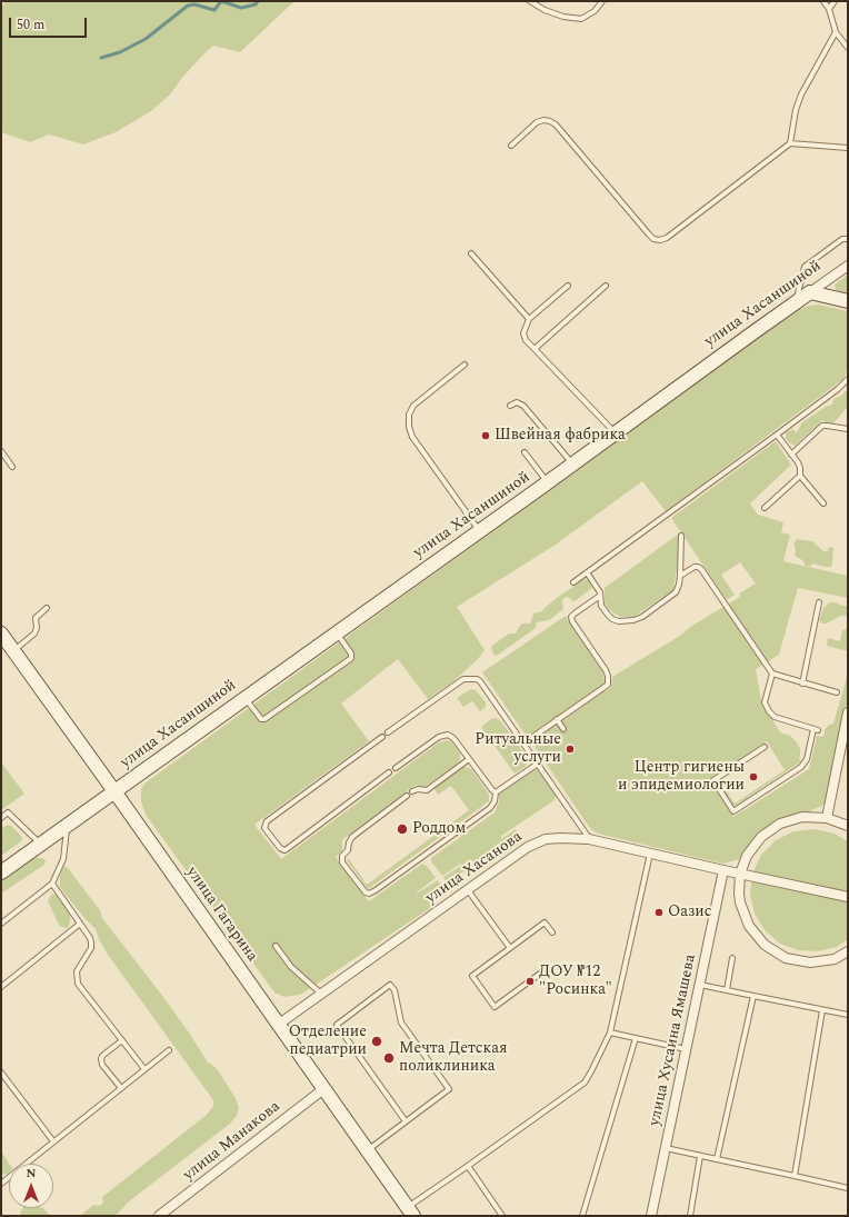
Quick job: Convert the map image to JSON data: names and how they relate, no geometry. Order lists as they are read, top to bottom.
{
  "streets": {
    "street": [
      "улица Хасаншиной",
      "улица Хасанова",
      "улица Гагарина",
      "улица Хусаина Ямашева",
      "улица Манакова"
    ]
  },
  "crossings": [
    ["улица Хасаншиной", "улица Гагарина"],
    ["улица Хасанова", "улица Гагарина"],
    ["улица Хасанова", "улица Хусаина Ямашева"],
    ["улица Гагарина", "улица Манакова"]
  ],
  "places": [
    "Швейная фабрика",
    "Ритуальные услуги",
    "Центр гигиены и эпидемиологии",
    "Роддом",
    "Оазис",
    "ДОУ №12 \"Росинка\"",
    "Отделение педиатрии",
    "Мечта Детская поликлиника"
  ],
  "scale_bar": "50 m",
  "north": "top"
}
